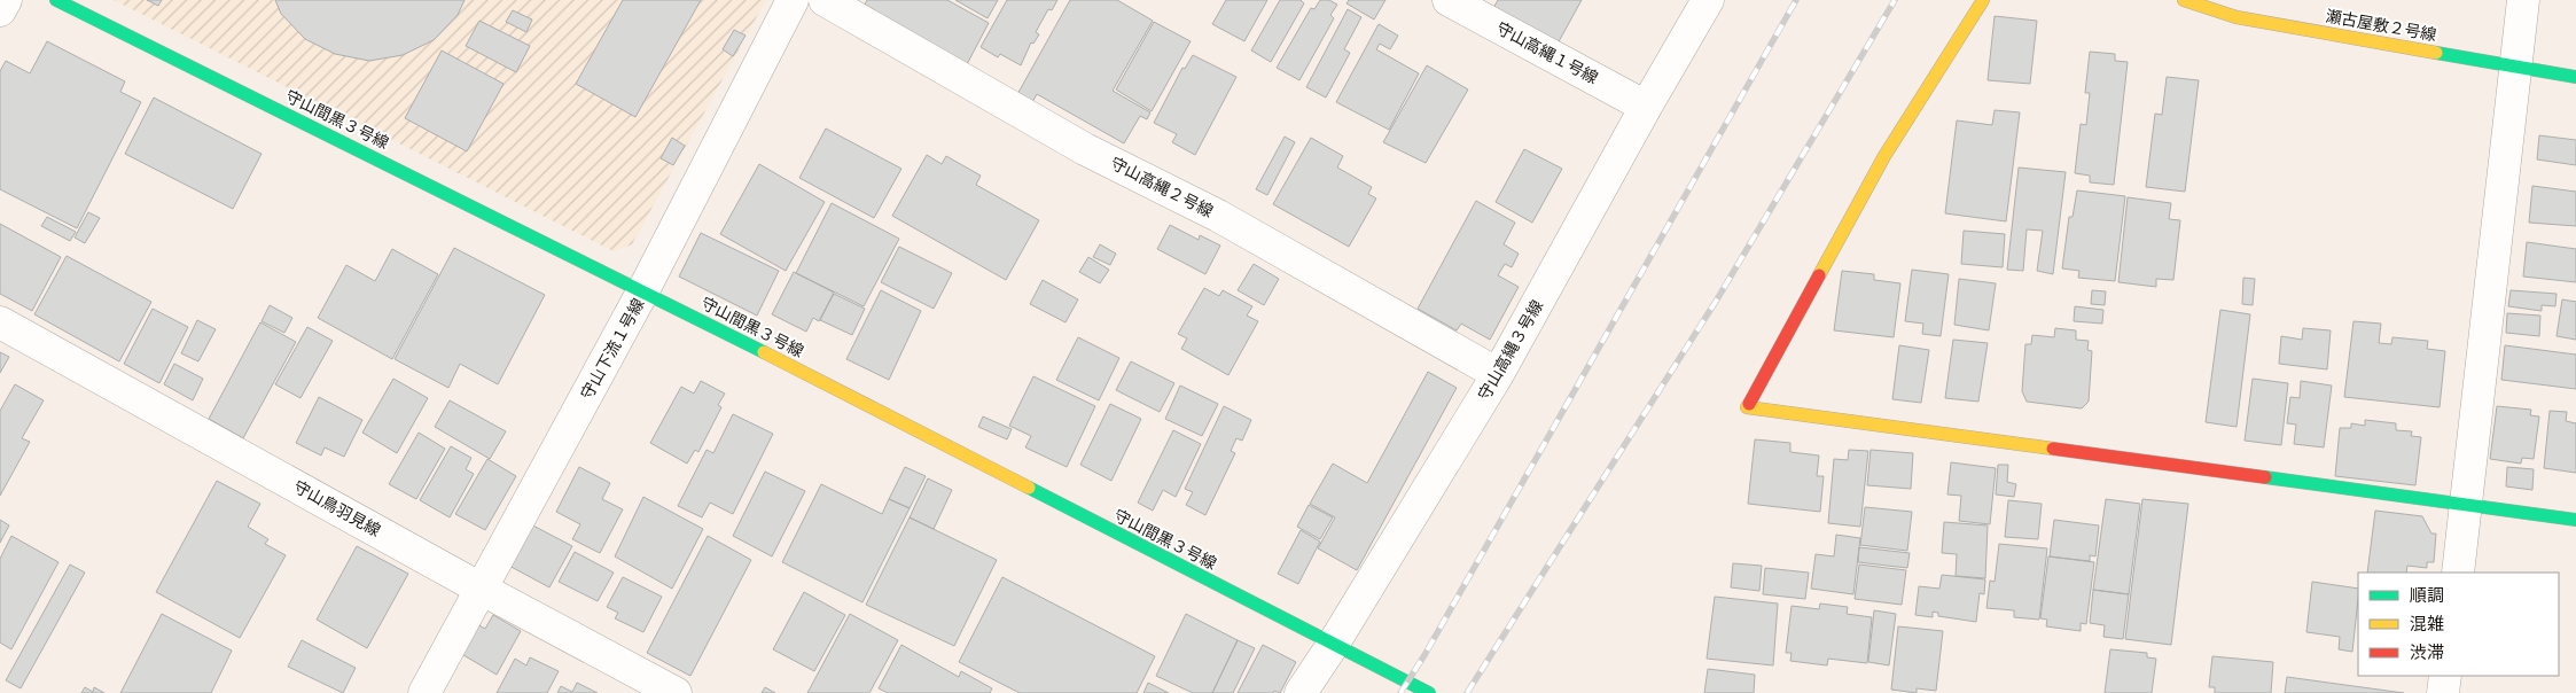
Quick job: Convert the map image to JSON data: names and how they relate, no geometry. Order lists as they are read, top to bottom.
{
  "streets": {
    "street": [
      "瀬古屋敷２号線",
      "守山高縄１号線",
      "守山間黒３号線",
      "守山高縄２号線",
      "守山下流１号線",
      "守山高縄３号線",
      "守山鳥羽見線"
    ]
  },
  "crossings": [
    ["守山高縄１号線", "守山高縄３号線"],
    ["守山間黒３号線", "守山下流１号線"],
    ["守山間黒３号線", "守山高縄３号線"],
    ["守山高縄２号線", "守山高縄３号線"],
    ["守山下流１号線", "守山鳥羽見線"]
  ],
  "legend": ["順調", "混雑", "渋滞"]
}
